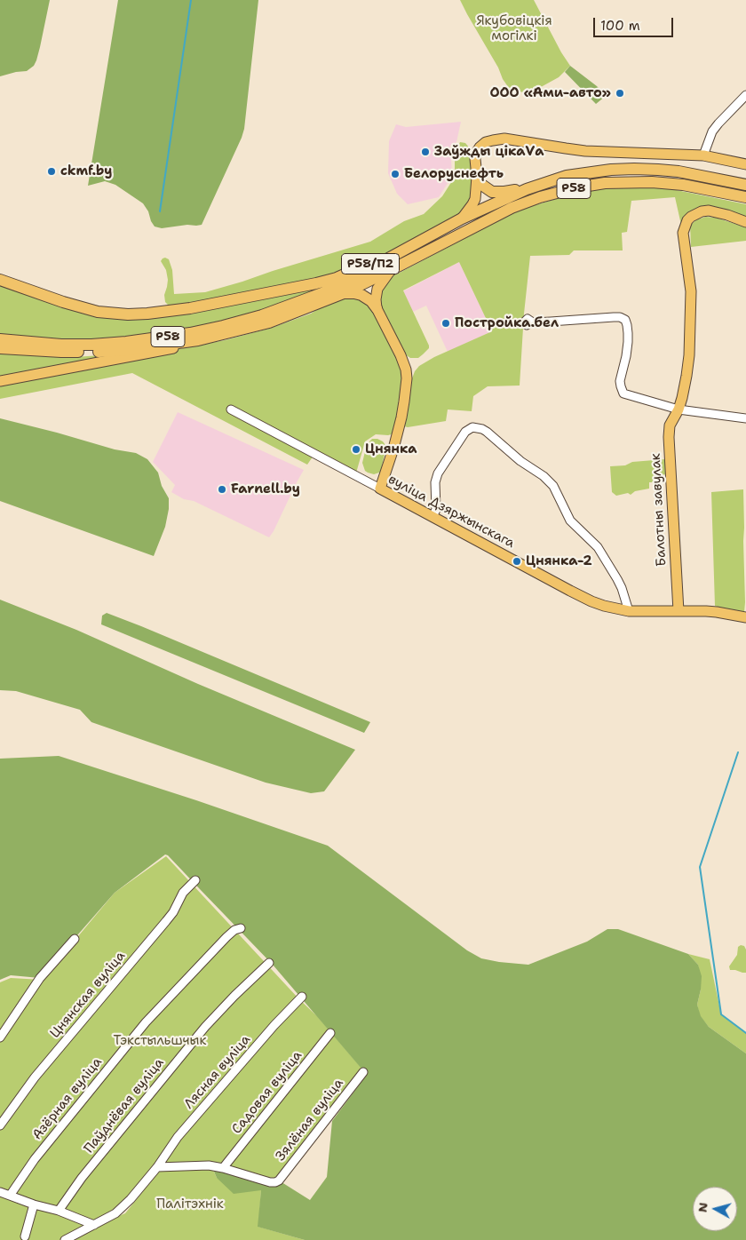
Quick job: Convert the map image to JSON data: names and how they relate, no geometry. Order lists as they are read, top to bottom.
{
  "streets": {
    "highway": ["Р58", "Р58/П2"],
    "main road": ["Балотны завулак", "вуліца Дзяржынскага"],
    "street": [
      "Цнянская вуліца",
      "Лясная вуліца",
      "Садовая вуліца",
      "Азёрная вуліца",
      "Паўднёвая вуліца",
      "Зялёная вуліца"
    ]
  },
  "crossings": [
    ["Р58", "Р58/П2"],
    ["Балотны завулак", "вуліца Дзяржынскага"],
    ["Садовая вуліца", "Зялёная вуліца"]
  ],
  "parks": ["Якубовіцкія могілкі", "Тэкстыльшчык", "Палітэхнік"],
  "places": [
    "ООО «Ами-авто»",
    "Заўжды цікаVа",
    "ckmf.by",
    "Белоруснефть",
    "Постройка.бел",
    "Цнянка",
    "Farnell.by",
    "Цнянка-2"
  ],
  "scale_bar": "100 m",
  "north": "left"
}
